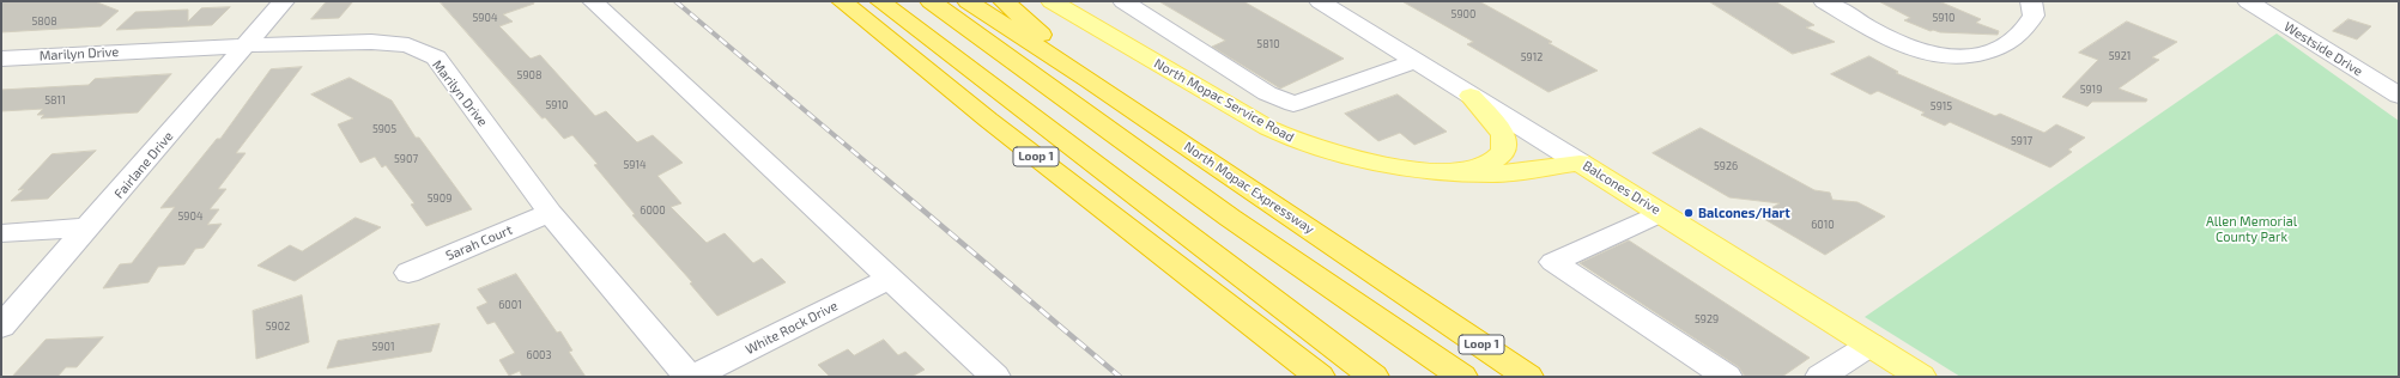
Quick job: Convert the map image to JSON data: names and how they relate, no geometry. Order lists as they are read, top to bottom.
{
  "streets": {
    "highway": ["Loop 1", "North Mopac Expressway"],
    "main road": ["North Mopac Service Road", "Balcones Drive"],
    "street": [
      "Westside Drive",
      "Marilyn Drive",
      "Fairlane Drive",
      "Sarah Court",
      "White Rock Drive"
    ]
  },
  "crossings": [
    ["Marilyn Drive", "Fairlane Drive"],
    ["Marilyn Drive", "Sarah Court"],
    ["North Mopac Service Road", "Balcones Drive"]
  ],
  "parks": ["Allen Memorial County Park"],
  "places": ["Balcones/Hart"],
  "house_numbers": [
    "5900",
    "5904",
    "5910",
    "5808",
    "5810",
    "5921",
    "5912",
    "5908",
    "5919",
    "5811",
    "5910",
    "5915",
    "5905",
    "5917",
    "5907",
    "5914",
    "5926",
    "5909",
    "6000",
    "5904",
    "6010",
    "6001",
    "5929",
    "5902",
    "5901",
    "6003"
  ]
}
